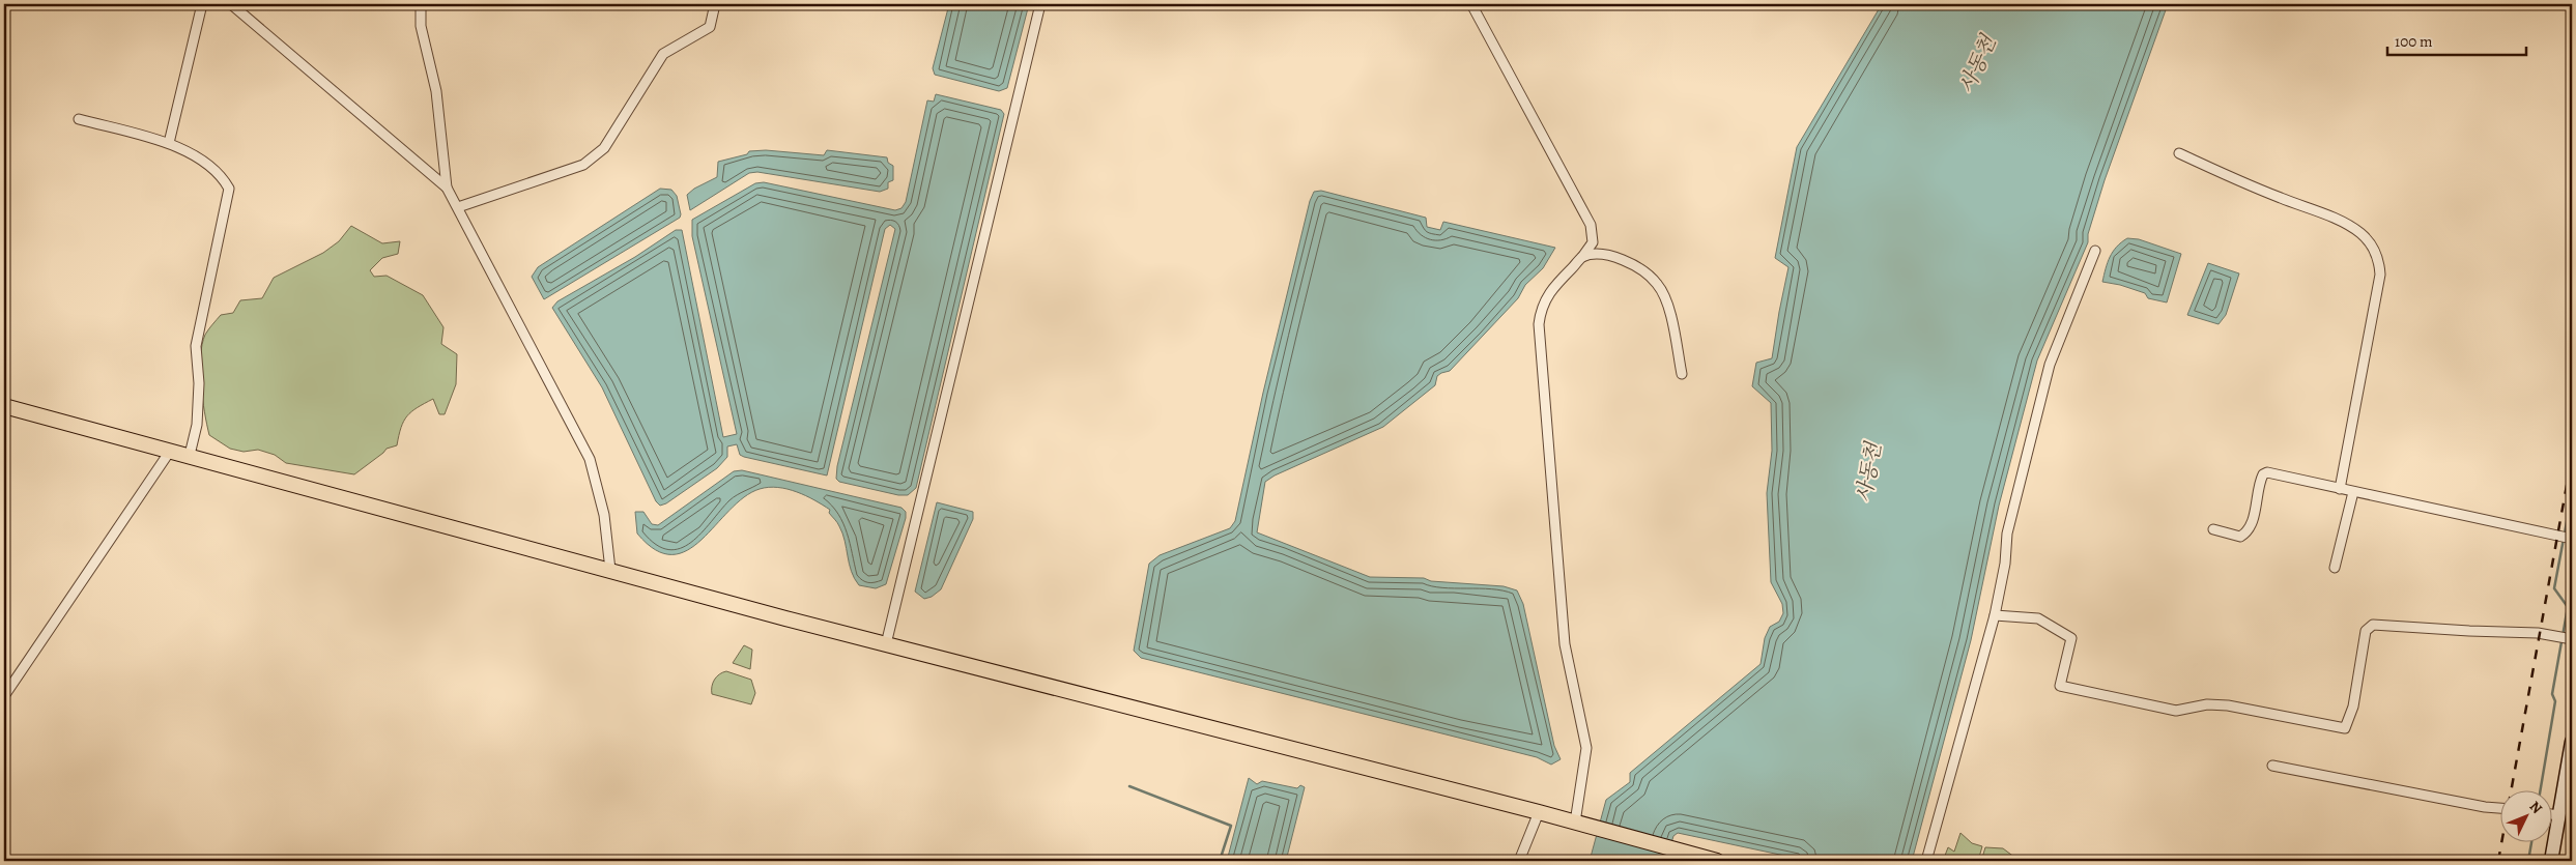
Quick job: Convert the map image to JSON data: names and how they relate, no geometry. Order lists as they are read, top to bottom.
{
  "water": ["사동천"],
  "scale_bar": "100 m",
  "north": "top right"
}
